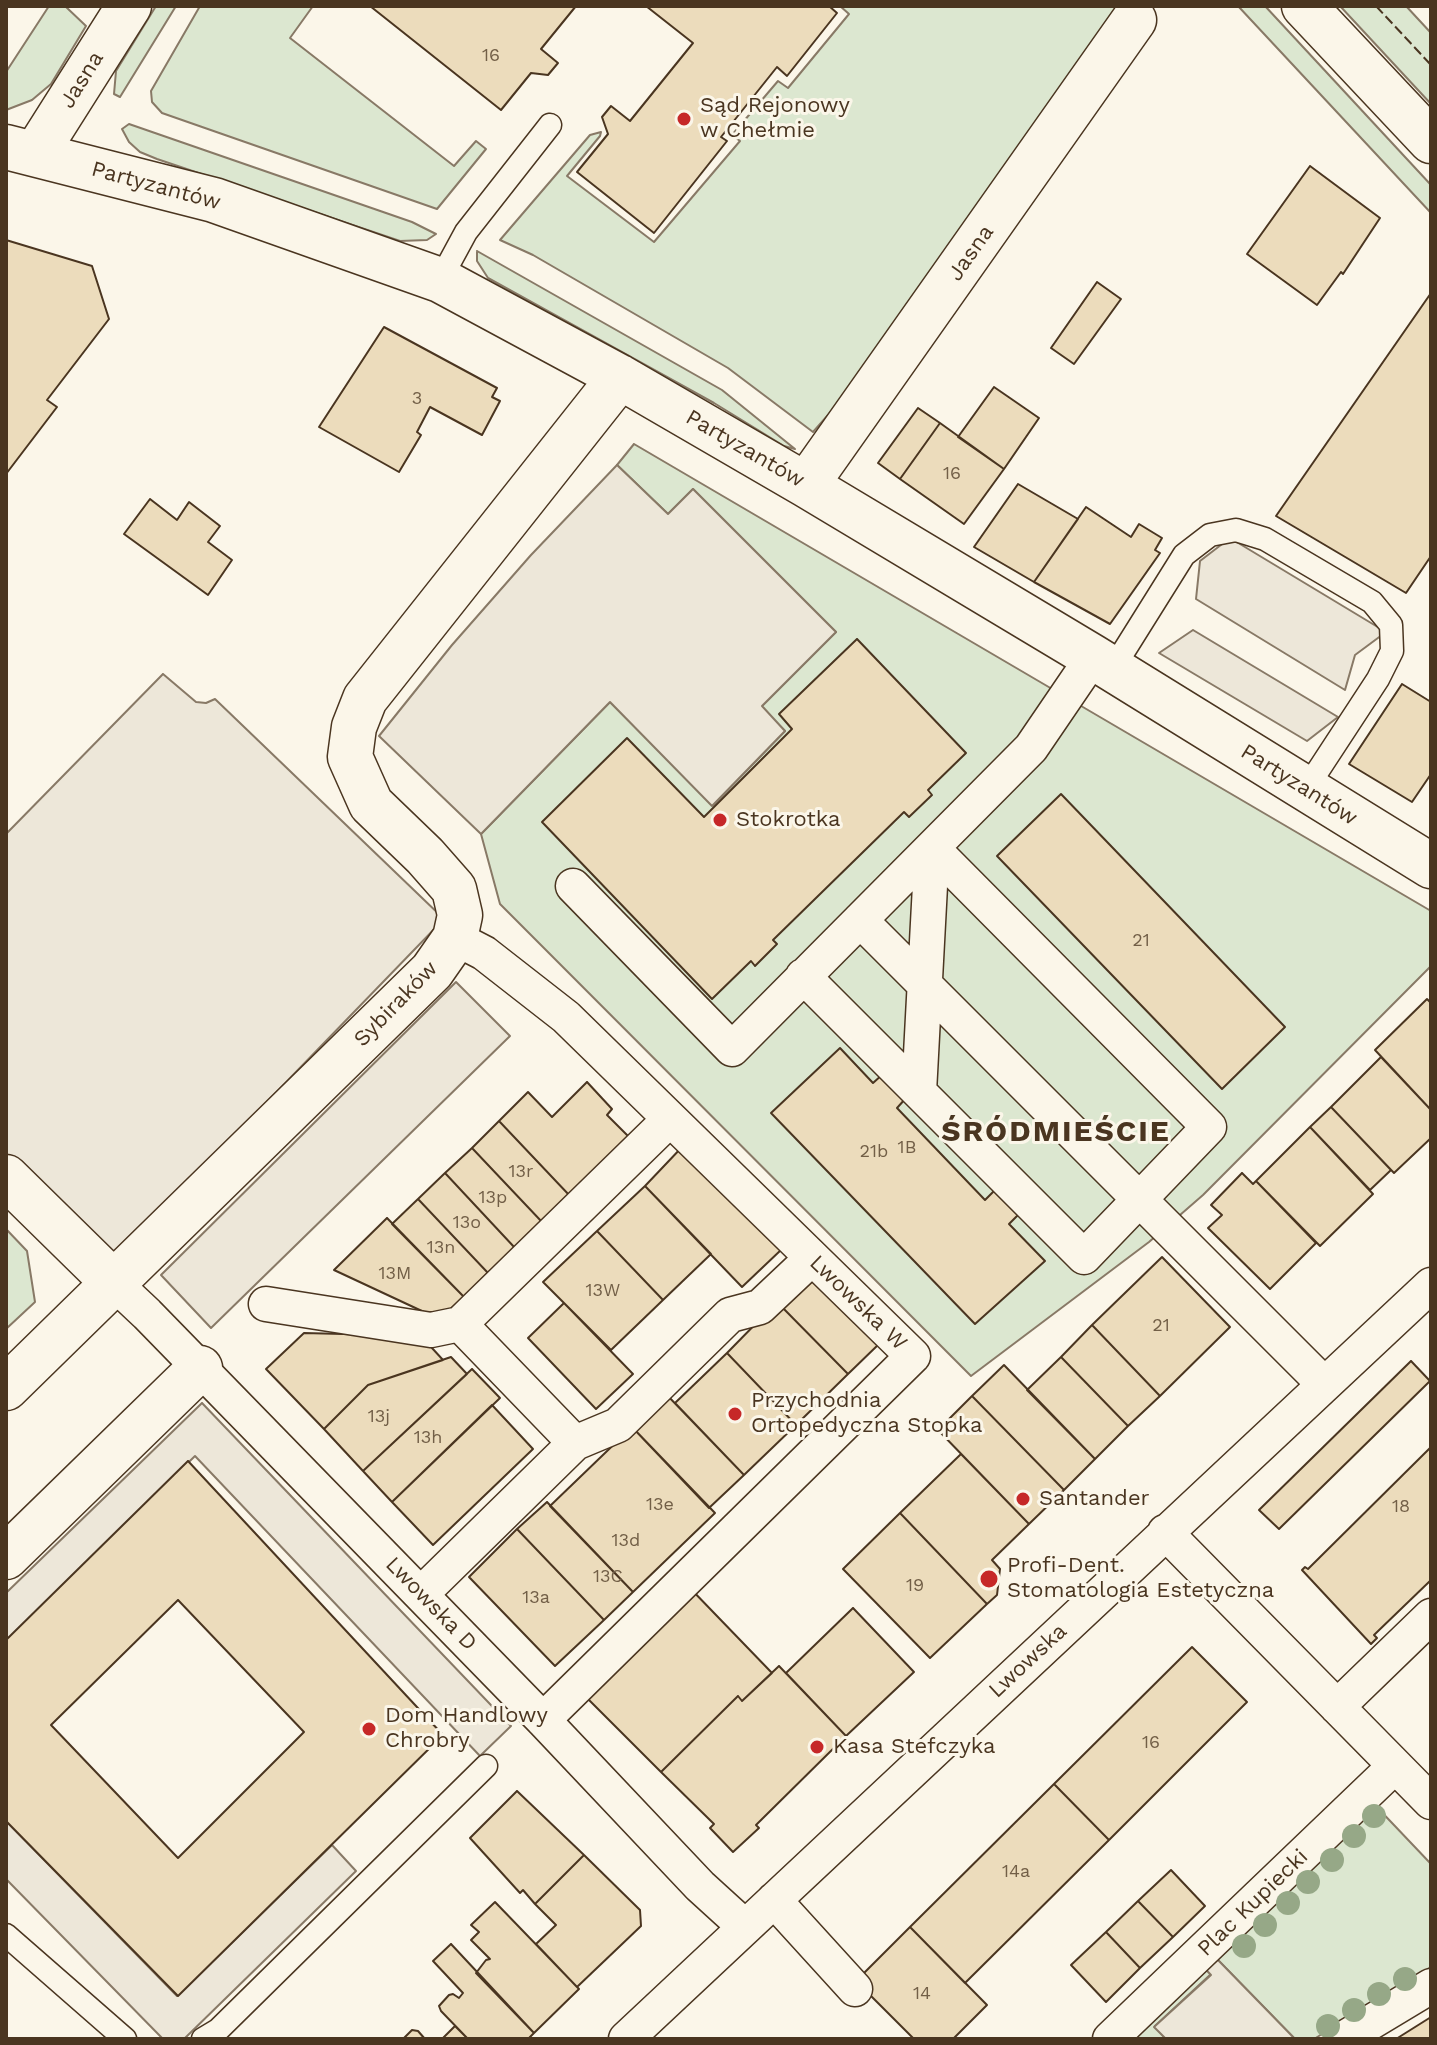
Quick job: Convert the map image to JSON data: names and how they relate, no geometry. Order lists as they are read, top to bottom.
{
  "streets": {
    "street": [
      "Jasna",
      "Partyzantów",
      "Sybiraków",
      "Lwowska W",
      "Lwowska D",
      "Lwowska",
      "Plac Kupiecki"
    ]
  },
  "crossings": [
    ["Jasna", "Partyzantów"],
    ["Sybiraków", "Lwowska W"],
    ["Sybiraków", "Lwowska D"],
    ["Lwowska W", "Lwowska D"],
    ["Lwowska D", "Lwowska"]
  ],
  "districts": ["ŚRÓDMIEŚCIE"],
  "places": [
    "Sąd Rejonowy w Chełmie",
    "Stokrotka",
    "Przychodnia Ortopedyczna Stopka",
    "Santander",
    "Profi-Dent. Stomatologia Estetyczna",
    "Dom Handlowy Chrobry",
    "Kasa Stefczyka"
  ],
  "house_numbers": [
    "16",
    "3",
    "16",
    "21",
    "1B",
    "21b",
    "13r",
    "13p",
    "13o",
    "13n",
    "13M",
    "13W",
    "21",
    "13j",
    "13h",
    "13e",
    "18",
    "13d",
    "13C",
    "19",
    "13a",
    "16",
    "14a",
    "14"
  ]
}
